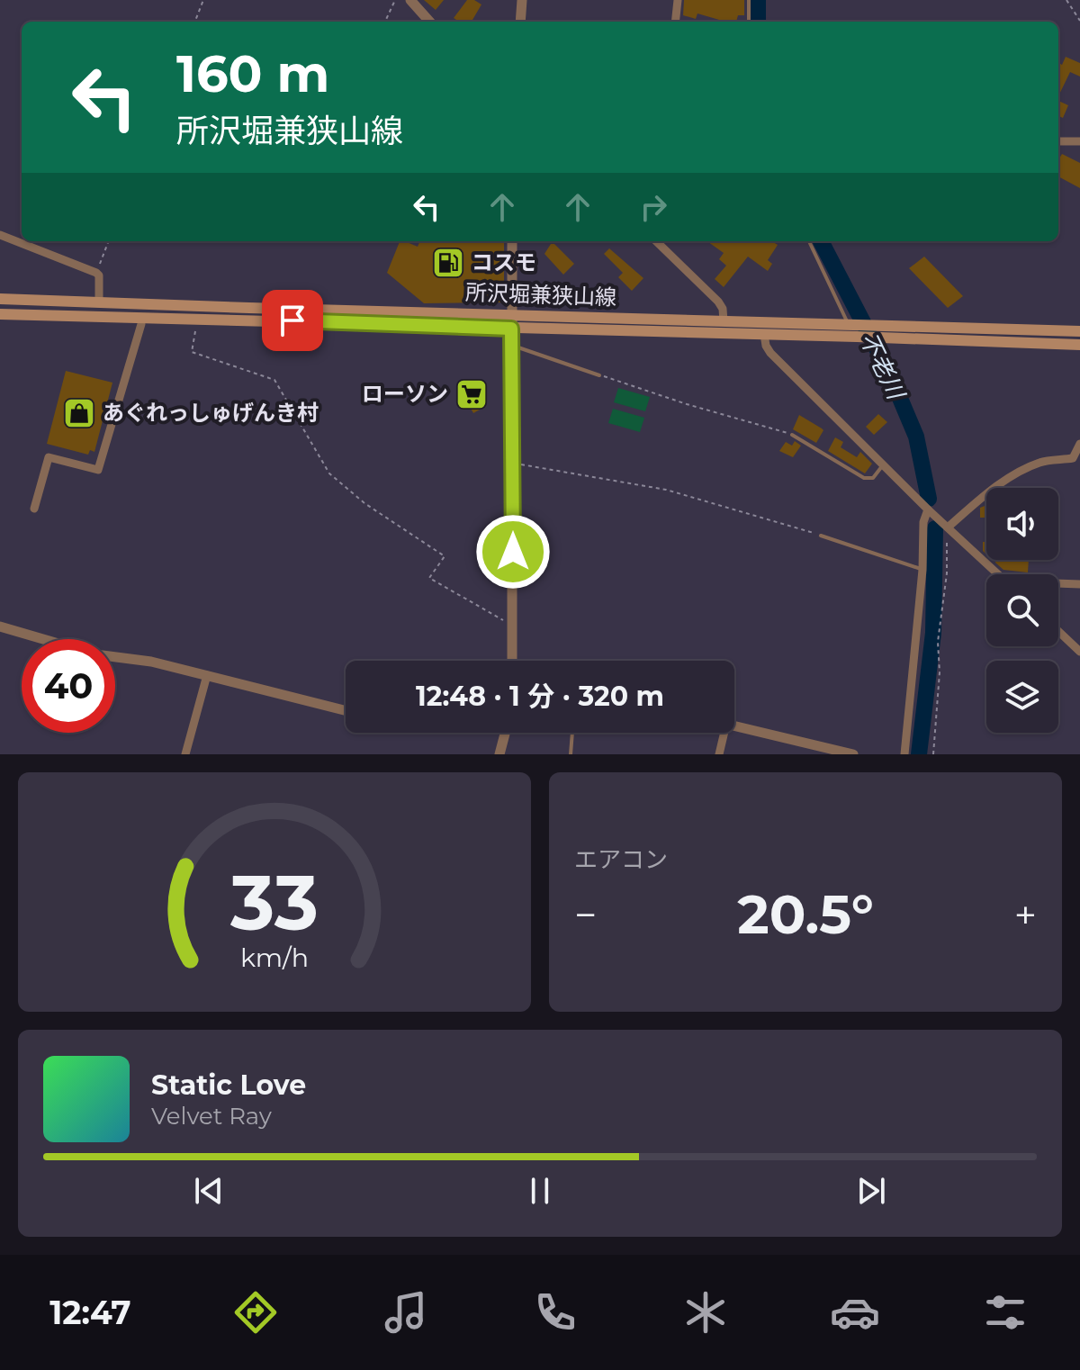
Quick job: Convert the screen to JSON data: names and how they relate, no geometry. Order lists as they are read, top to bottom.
{
  "streets": {
    "main road": ["所沢堀兼狭山線"]
  },
  "water": ["不老川"],
  "places": {
    "fuel station": ["コスモ"],
    "supermarket": ["ローソン"],
    "shop": ["あぐれっしゅげんき村"]
  },
  "page": {
    "turn": ["160 m", "所沢堀兼狭山線"],
    "limit": "40",
    "trip": "12:48 · 1 分 · 320 m",
    "tile": "エアコン",
    "heat": ["−", "20.5°", "+"],
    "song": ["Static Love", "Velvet Ray"],
    "tabs": "12:47",
    "gauge": ["33", "km/h"]
  }
}
